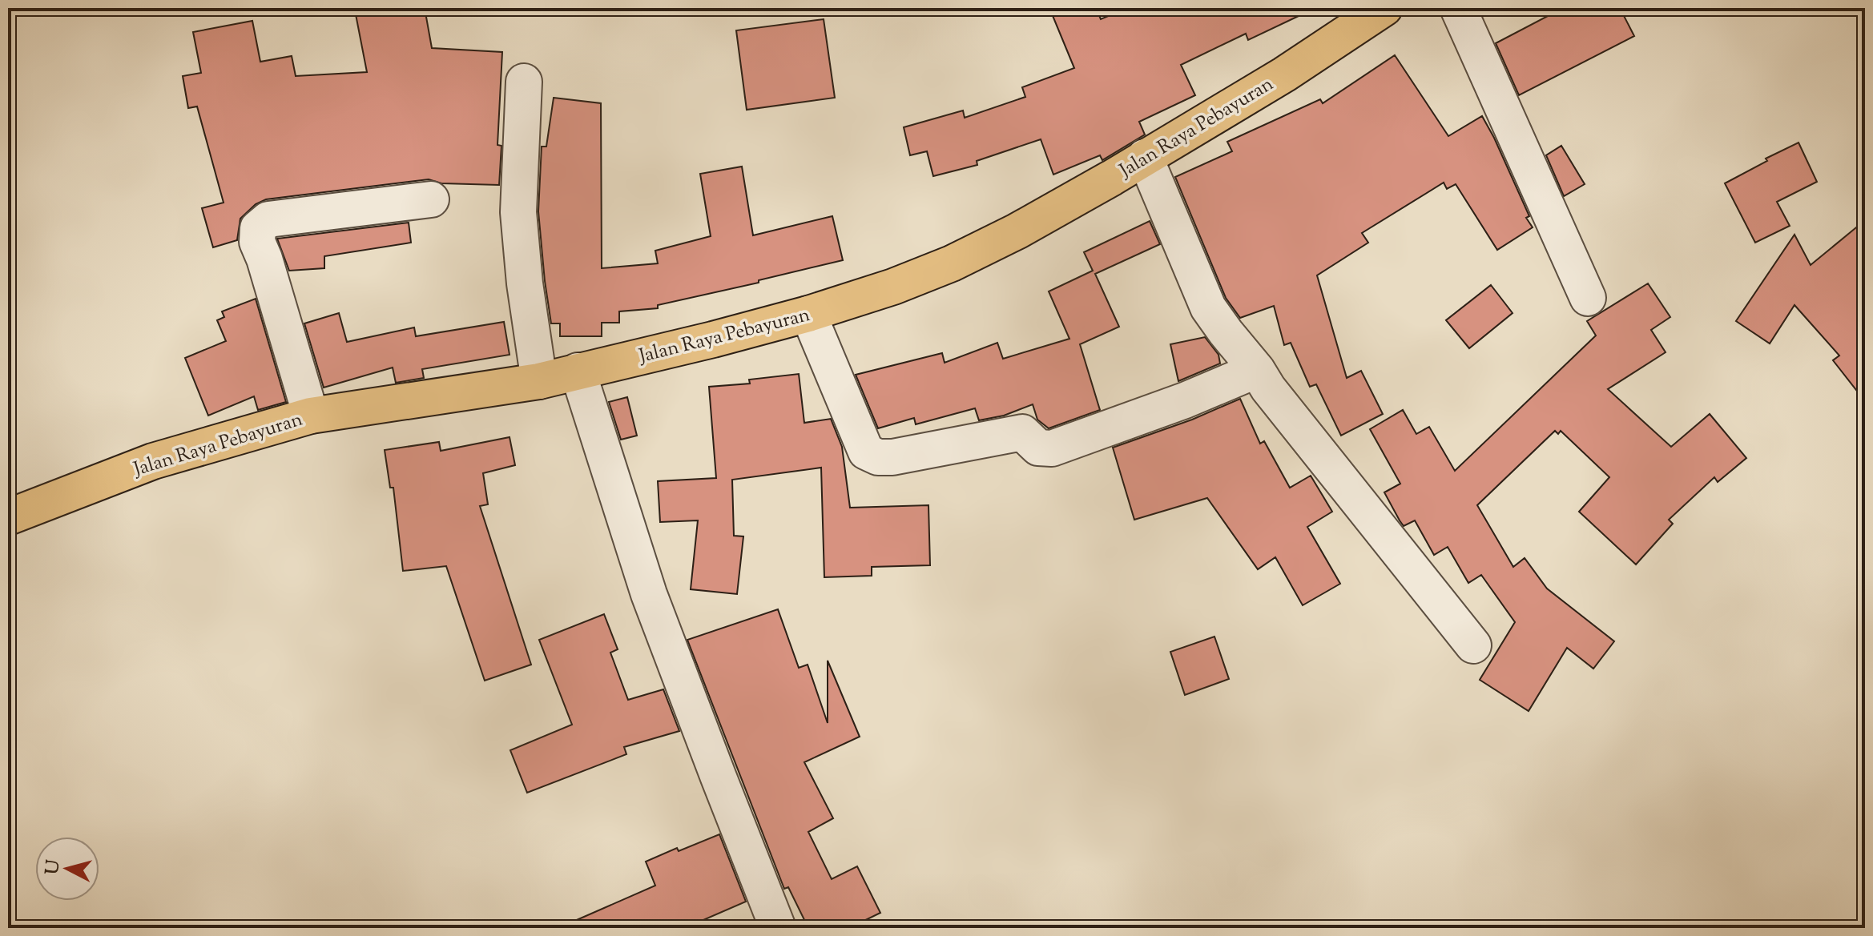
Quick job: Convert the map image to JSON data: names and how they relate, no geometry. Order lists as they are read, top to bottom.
{
  "streets": {
    "main road": ["Jalan Raya Pebayuran"]
  },
  "north": "left"
}
